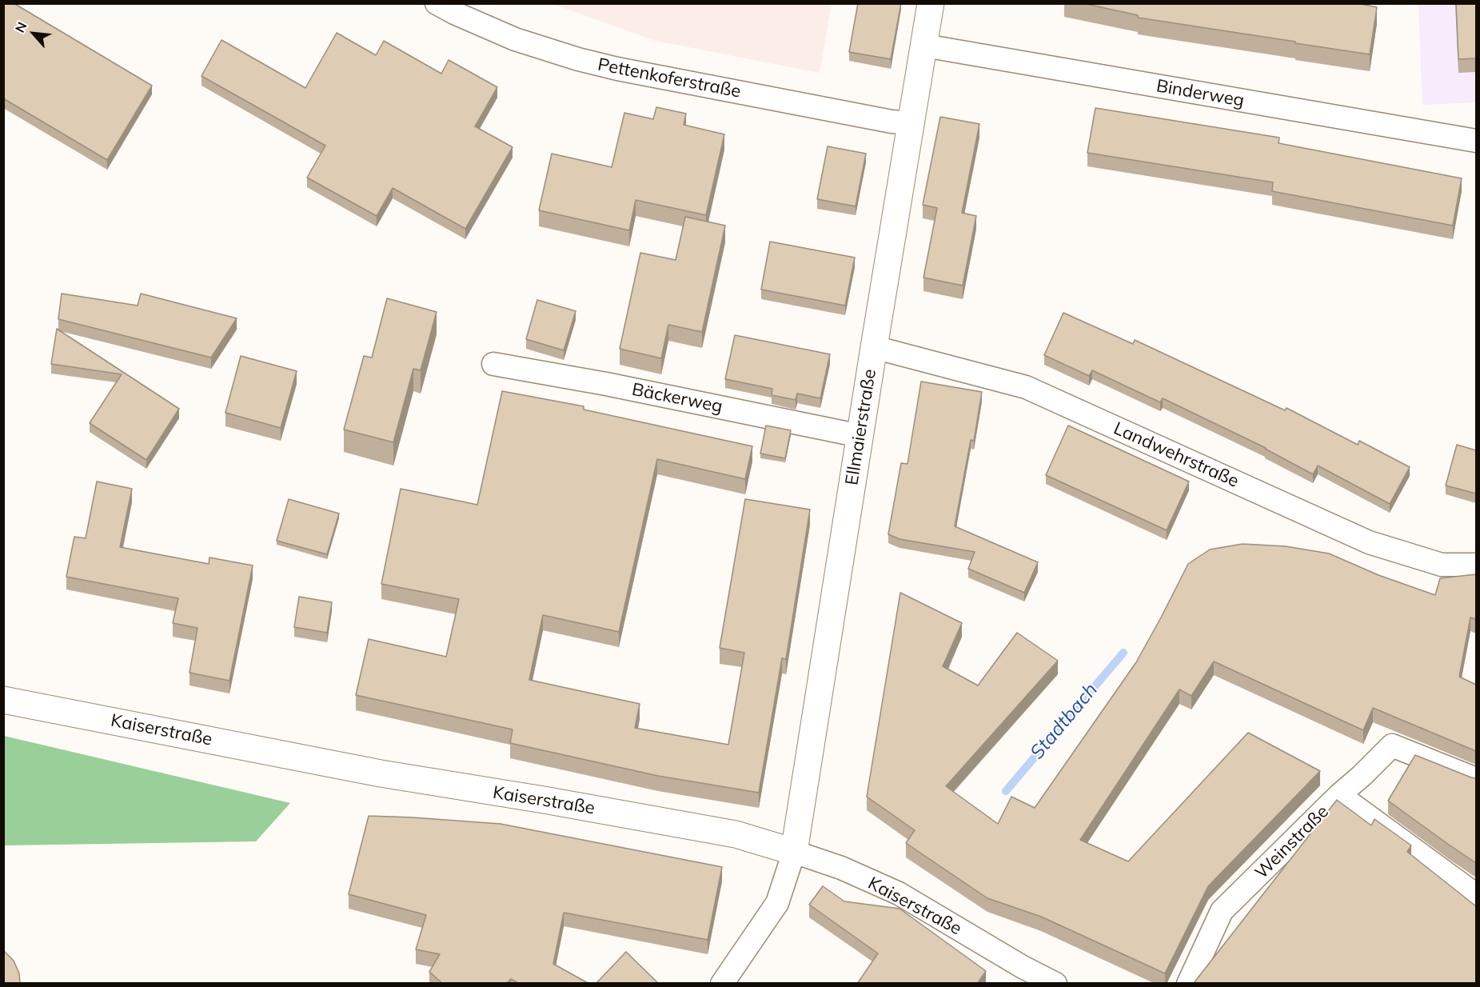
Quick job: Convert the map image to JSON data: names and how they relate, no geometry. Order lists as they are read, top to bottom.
{
  "streets": {
    "street": [
      "Pettenkoferstraße",
      "Binderweg",
      "Bäckerweg",
      "Ellmaierstraße",
      "Landwehrstraße",
      "Kaiserstraße",
      "Weinstraße"
    ]
  },
  "crossings": [
    ["Pettenkoferstraße", "Ellmaierstraße"],
    ["Binderweg", "Ellmaierstraße"],
    ["Bäckerweg", "Ellmaierstraße"],
    ["Ellmaierstraße", "Landwehrstraße"],
    ["Ellmaierstraße", "Kaiserstraße"]
  ],
  "water": ["Stadtbach"],
  "north": "top left"
}
